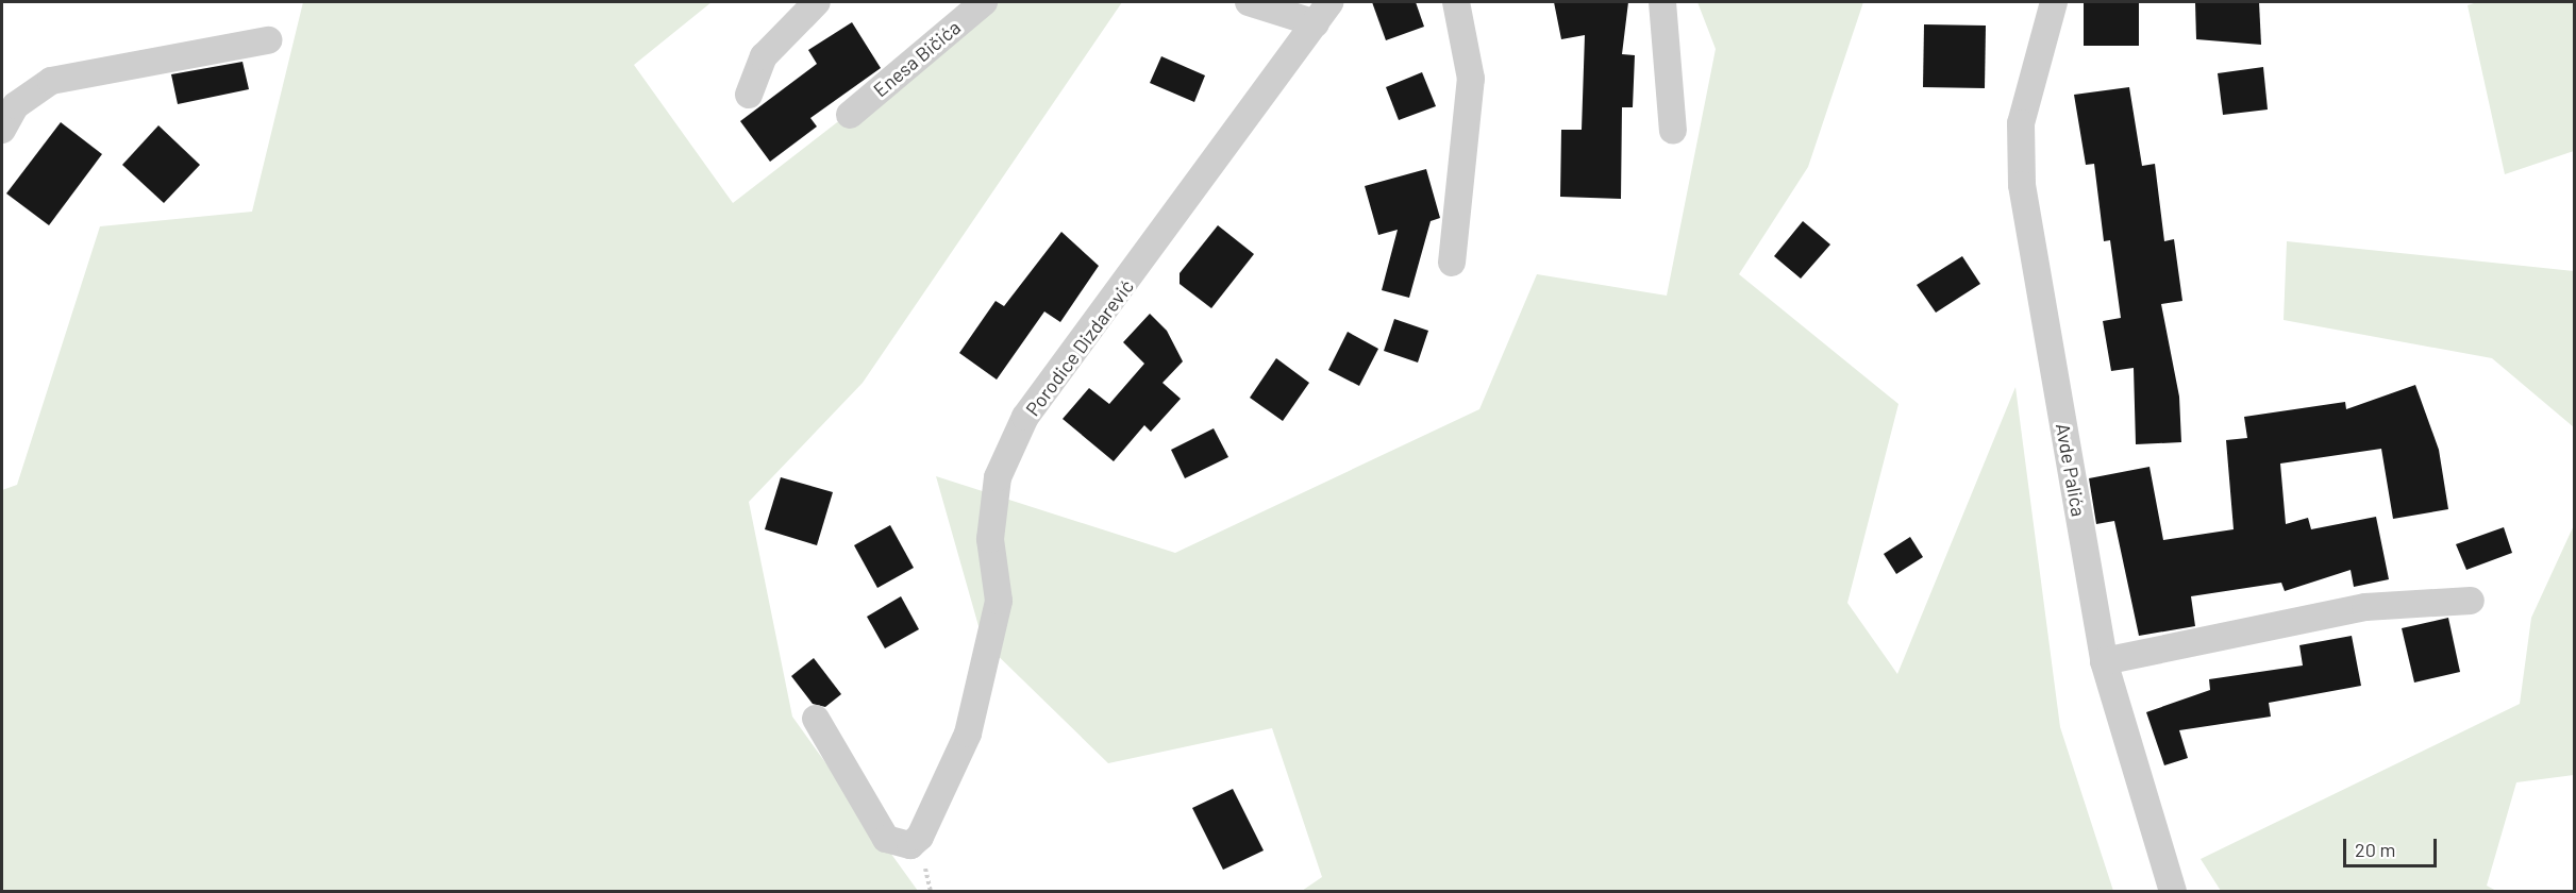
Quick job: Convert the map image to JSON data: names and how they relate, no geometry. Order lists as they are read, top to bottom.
{
  "streets": {
    "street": ["Enesa Bičića", "Porodice Dizdarević", "Avde Palića"]
  },
  "scale_bar": "20 m"
}
